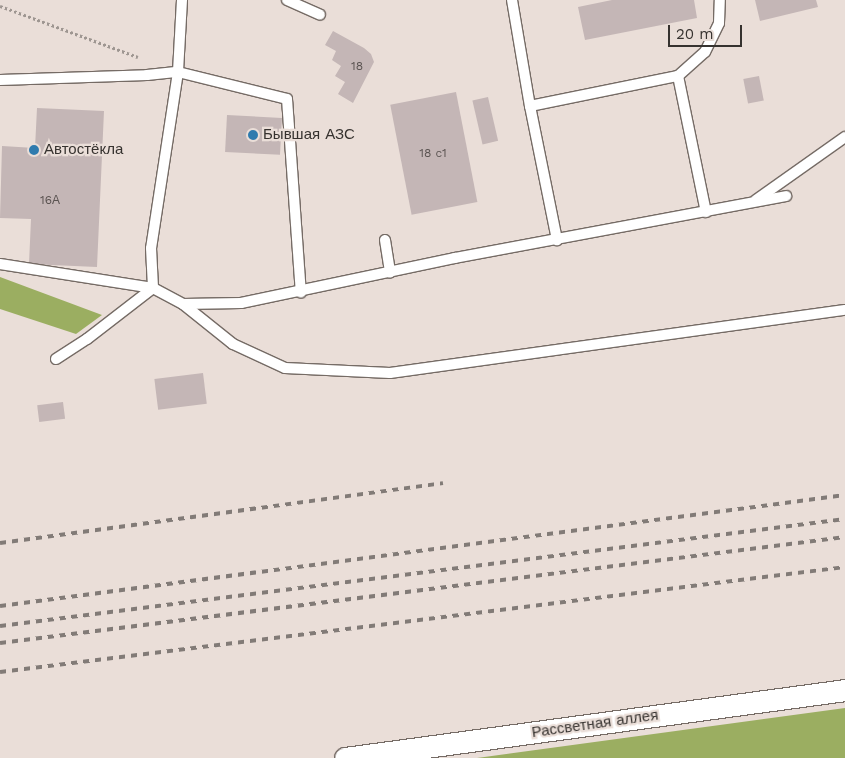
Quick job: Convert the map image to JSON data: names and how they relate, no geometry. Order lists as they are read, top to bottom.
{
  "streets": {
    "street": ["Рассветная аллея"]
  },
  "places": ["Бывшая АЗС", "Автостёкла"],
  "house_numbers": ["18", "18 c1", "16А"],
  "scale_bar": "20 m"
}
